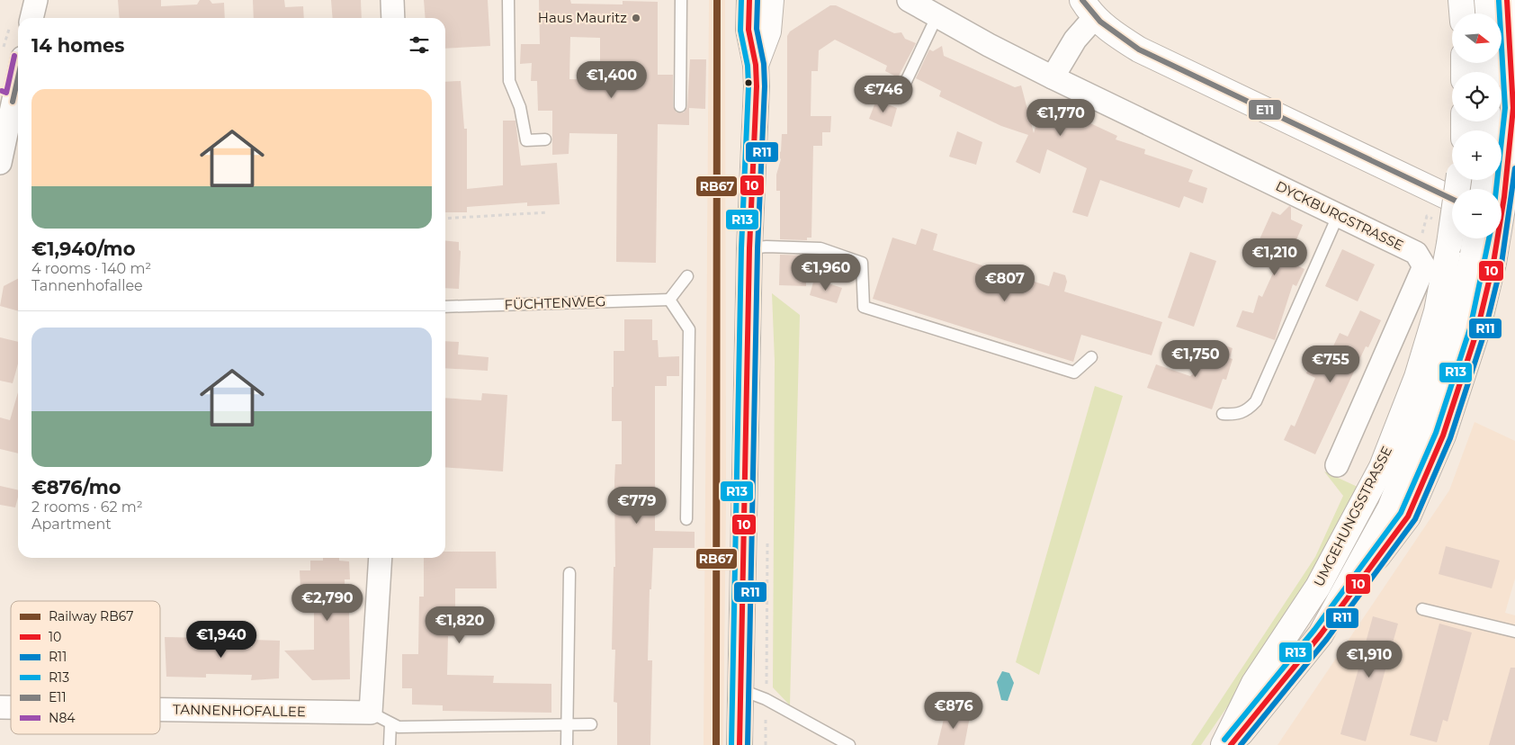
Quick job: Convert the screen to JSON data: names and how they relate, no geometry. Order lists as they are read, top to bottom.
{
  "streets": {
    "main road": ["UMGEHUNGSSTRASSE"],
    "street": ["DYCKBURGSTRASSE", "TANNENHOFALLEE"],
    "lane": ["FÜCHTENWEG"]
  },
  "places": ["Haus Mauritz"],
  "lines": [
    "rail line RB67",
    "transit line 10",
    "transit line R11",
    "transit line R13",
    "transit line E11",
    "transit line N84"
  ],
  "legend": [
    "Railway RB67",
    "10",
    "R11",
    "R13",
    "E11",
    "N84"
  ],
  "north": "right",
  "page": {
    "map_buttons": ["+", "−"],
    "heading": "14 homes",
    "price": [
      "€1,400",
      "€746",
      "€1,770",
      "€1,210",
      "€1,960",
      "€807",
      "€1,750",
      "€755",
      "€779",
      "€2,790",
      "€1,820",
      "€1,940",
      "€1,910",
      "€876"
    ],
    "list": [
      {
        "name": "€1,940/mo",
        "note": "4 rooms · 140 m² · Tannenhofallee"
      },
      {
        "name": "€876/mo",
        "note": "2 rooms · 62 m² · Apartment"
      }
    ]
  }
}
